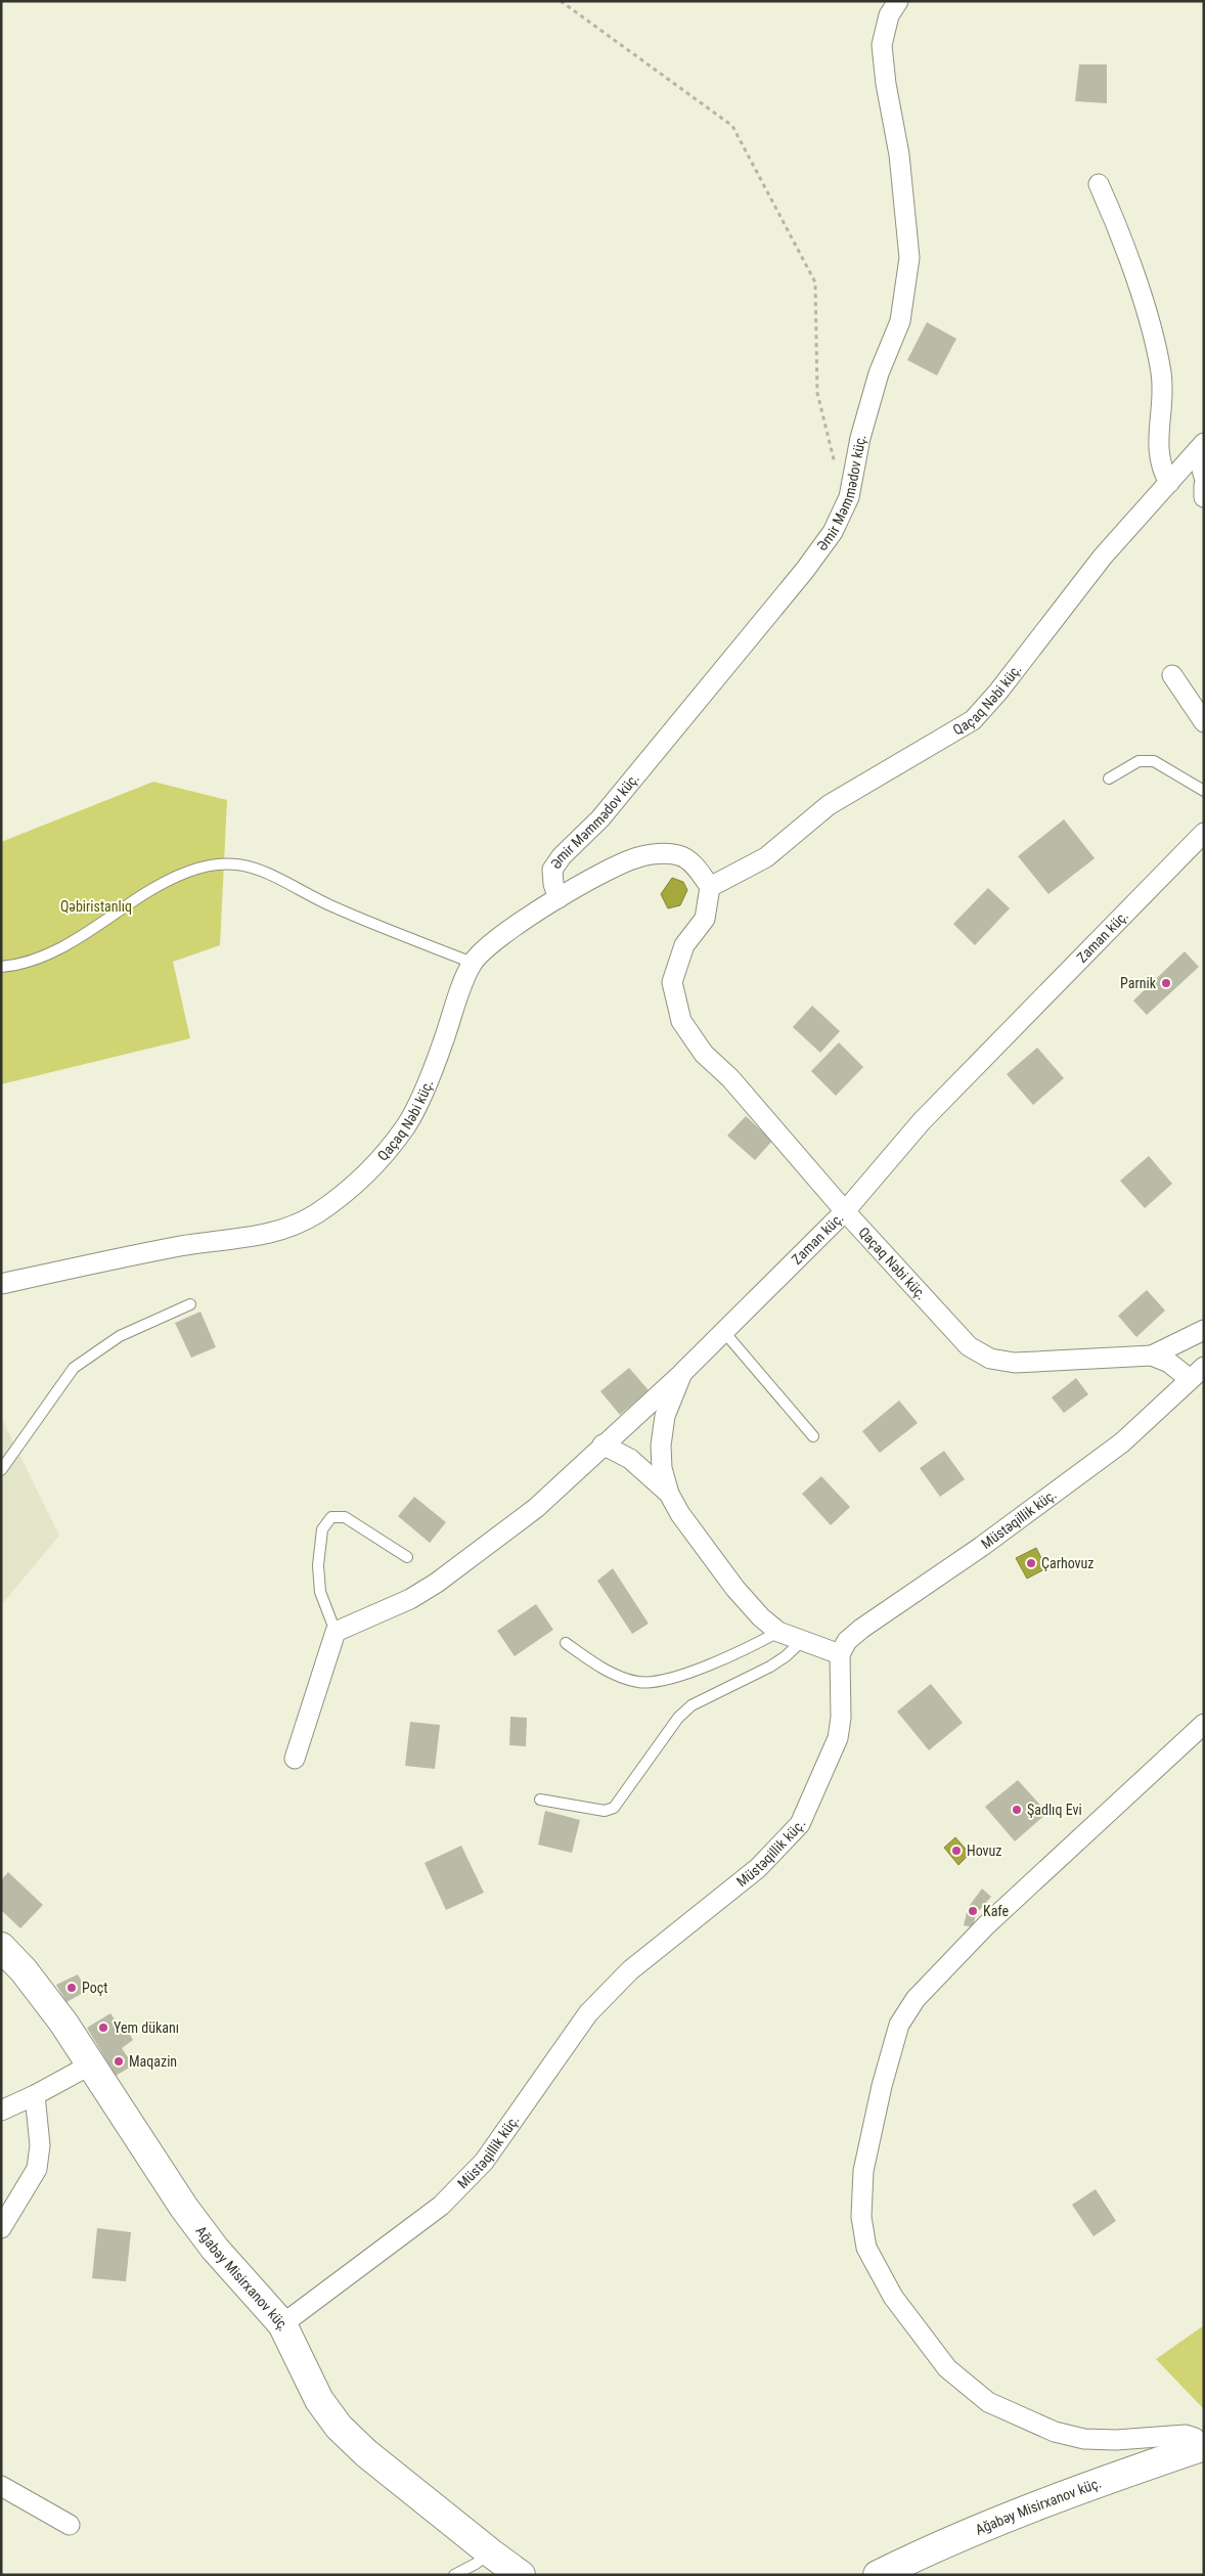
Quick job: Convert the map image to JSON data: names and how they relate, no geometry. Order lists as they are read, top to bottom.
{
  "streets": {
    "street": [
      "Əmir Məmmədov küç.",
      "Qaçaq Nəbi küç.",
      "Zaman küç.",
      "Müstəqillik küç.",
      "Ağabəy Misirxanov küç."
    ]
  },
  "crossings": [
    ["Əmir Məmmədov küç.", "Qaçaq Nəbi küç."],
    ["Qaçaq Nəbi küç.", "Zaman küç."],
    ["Qaçaq Nəbi küç.", "Müstəqillik küç."],
    ["Zaman küç.", "Müstəqillik küç."],
    ["Müstəqillik küç.", "Ağabəy Misirxanov küç."]
  ],
  "parks": ["Qəbiristanlıq"],
  "places": [
    "Parnik",
    "Çarhovuz",
    "Şadlıq Evi",
    "Hovuz",
    "Kafe",
    "Poçt",
    "Yem dükanı",
    "Maqazin"
  ]
}
